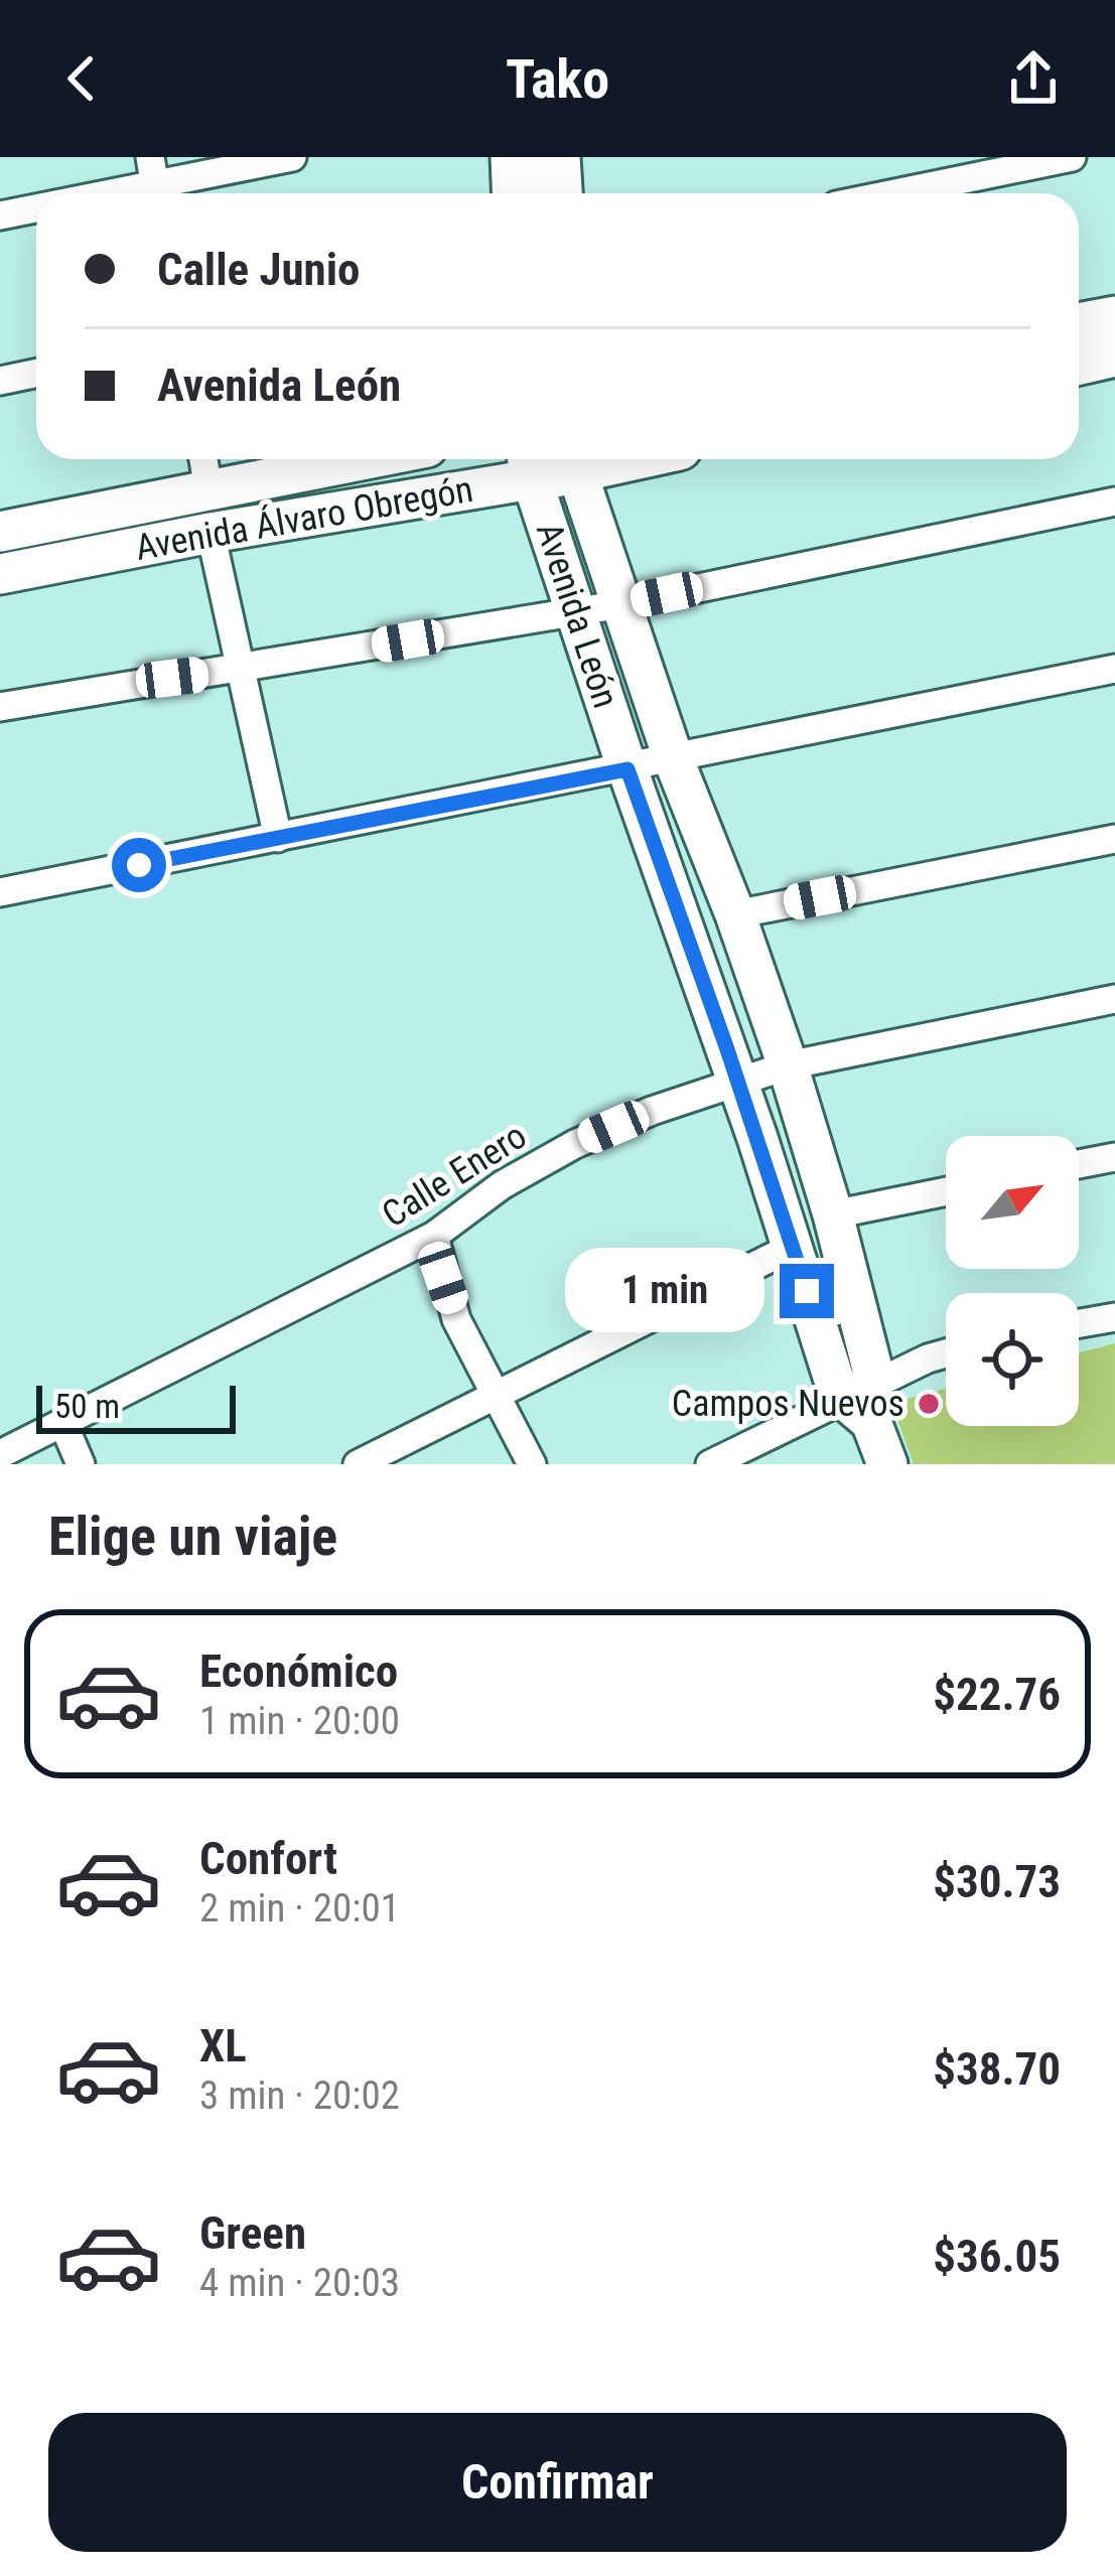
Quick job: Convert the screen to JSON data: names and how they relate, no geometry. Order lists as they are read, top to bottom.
{
  "streets": {
    "main road": ["Avenida Álvaro Obregón"],
    "street": ["Avenida León", "Calle Enero"]
  },
  "crossings": [
    ["Avenida Álvaro Obregón", "Avenida León"],
    ["Avenida León", "Calle Enero"]
  ],
  "places": ["Campos Nuevos"],
  "scale_bar": "50 m",
  "north": "top right",
  "page": {
    "header": "Tako",
    "banner": ["Calle Junio", "Avenida León"],
    "bubble": "1 min",
    "scale": "50 m",
    "heading": "Elige un viaje",
    "list": [
      {
        "name": "Económico",
        "note": "1 min · 20:00",
        "value": "$22.76"
      },
      {
        "name": "Confort",
        "note": "2 min · 20:01",
        "value": "$30.73"
      },
      {
        "name": "XL",
        "note": "3 min · 20:02",
        "value": "$38.70"
      },
      {
        "name": "Green",
        "note": "4 min · 20:03",
        "value": "$36.05"
      }
    ],
    "buttons": "Confirmar"
  }
}
